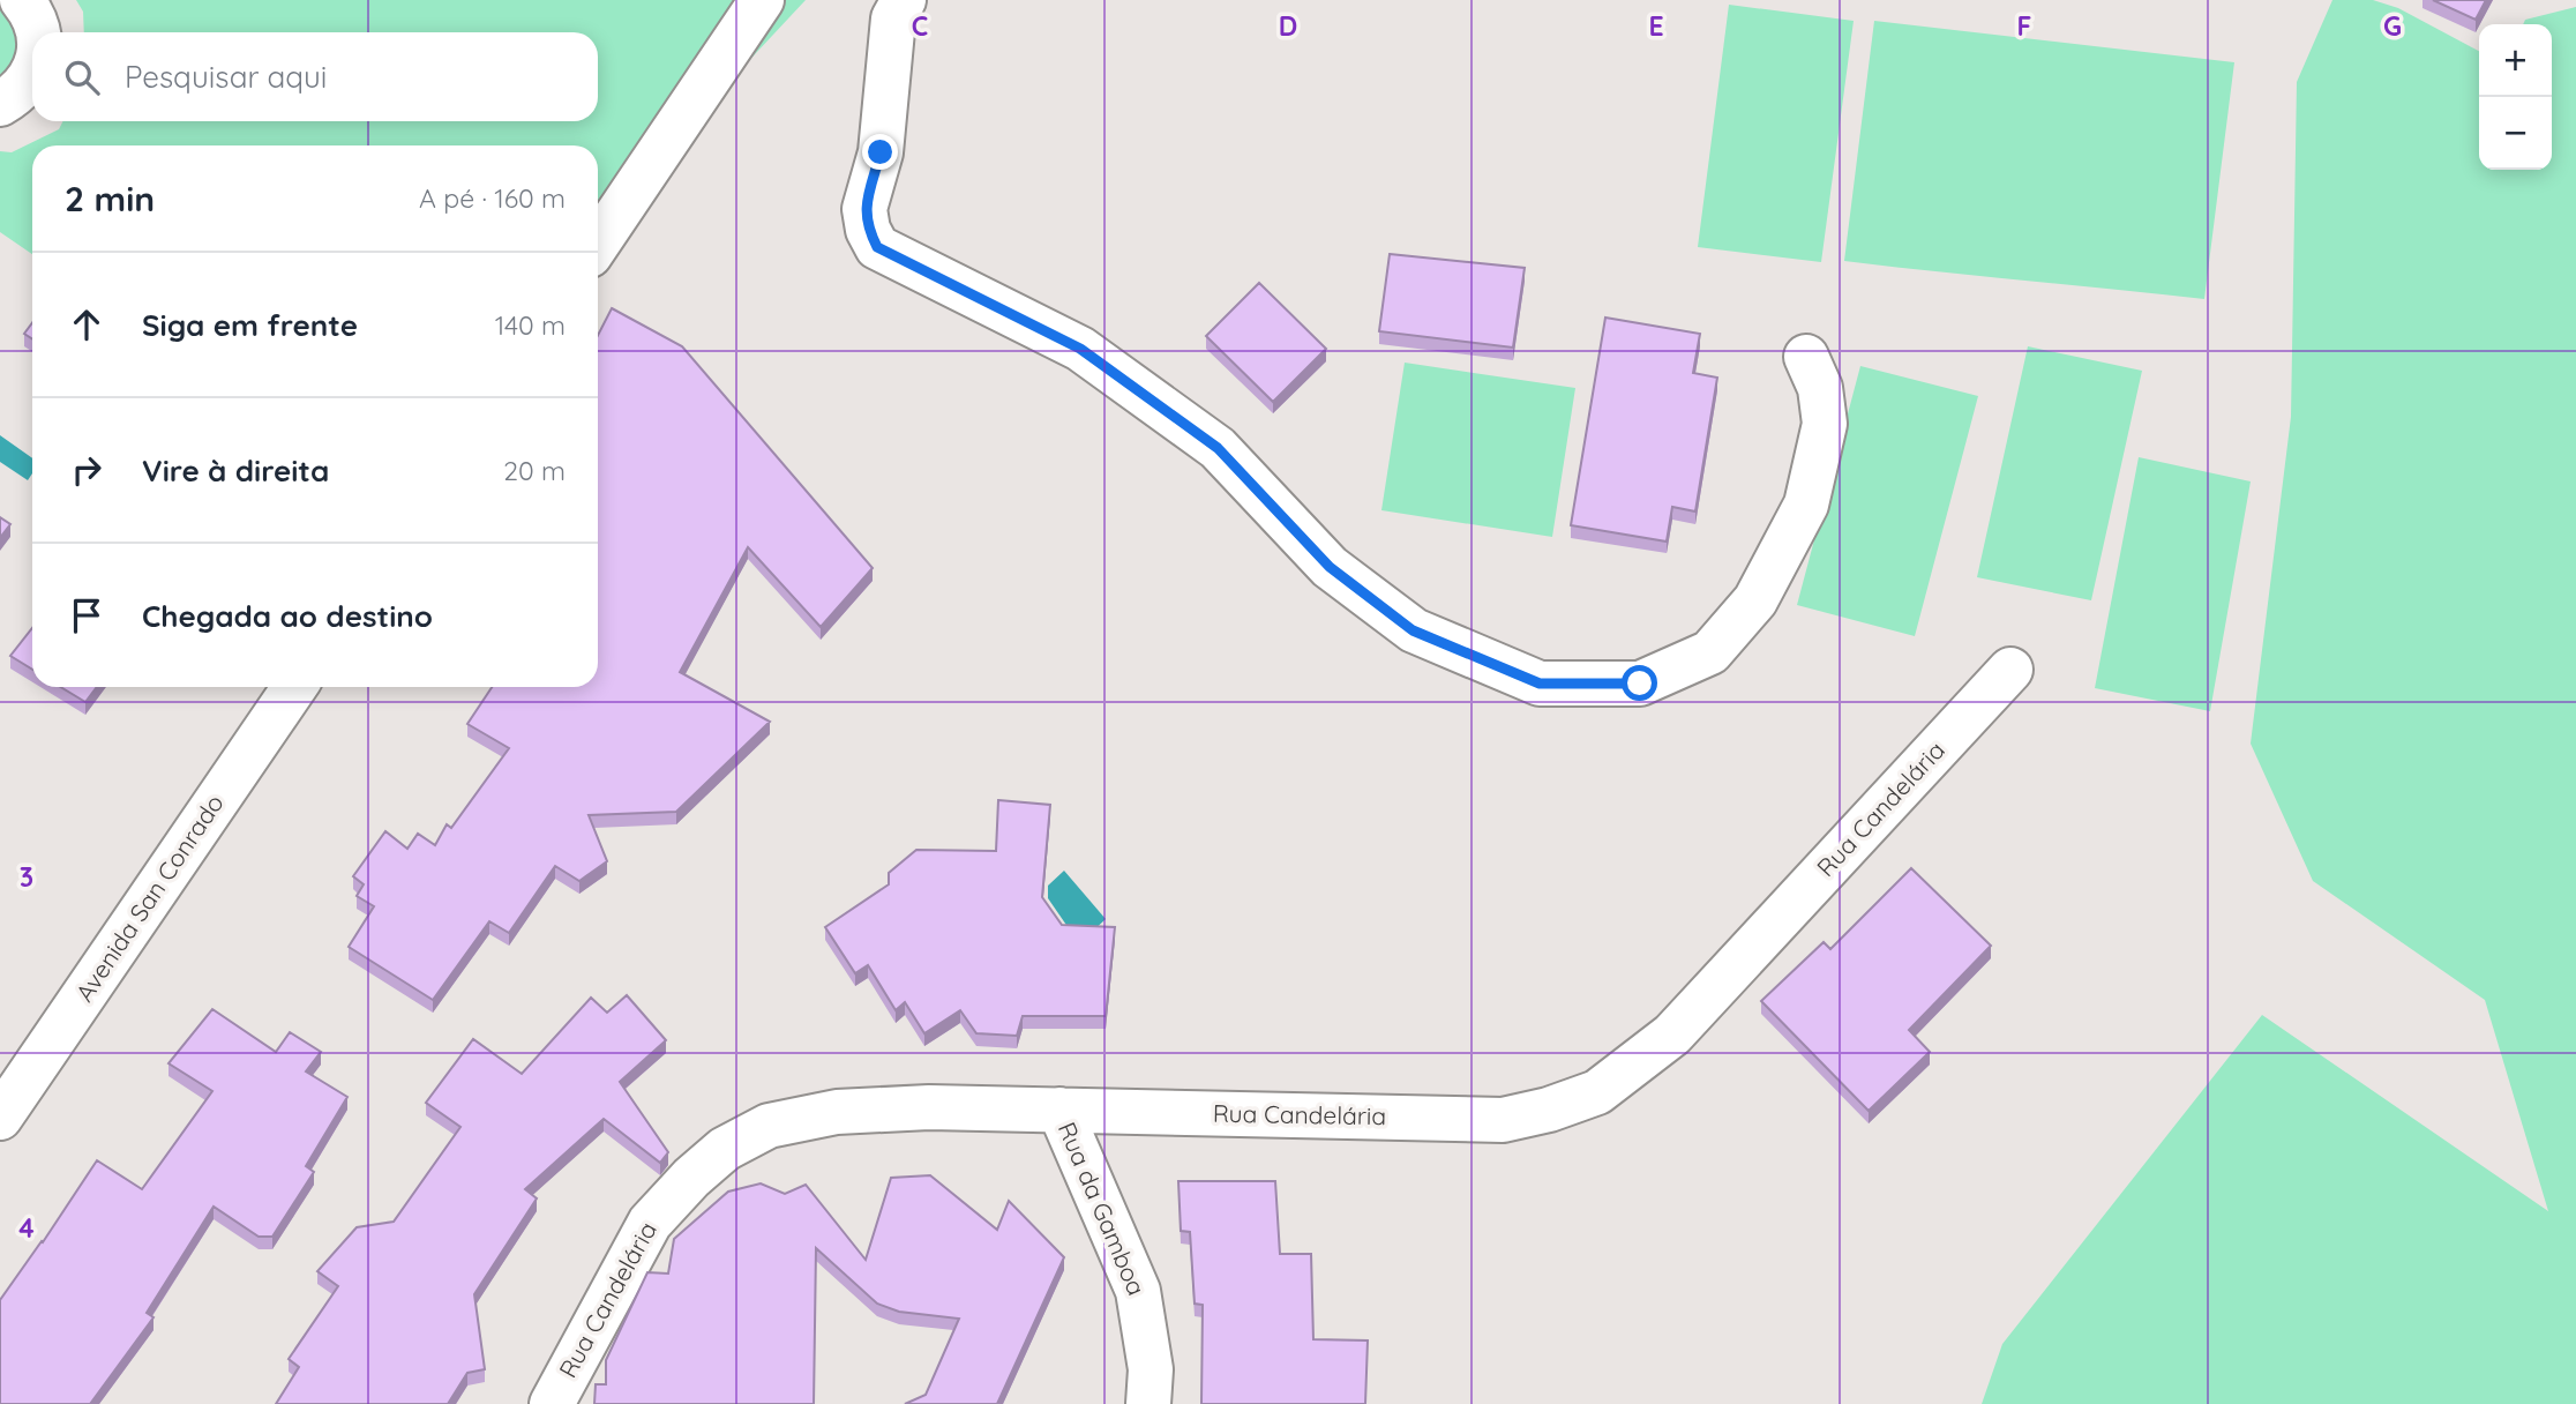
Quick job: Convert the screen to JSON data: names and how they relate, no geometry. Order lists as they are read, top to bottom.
{
  "streets": {
    "street": ["Rua Candelária", "Avenida San Conrado", "Rua da Gamboa"]
  },
  "crossings": [
    ["Rua Candelária", "Rua da Gamboa"]
  ],
  "page": {
    "map_buttons": ["+", "−"],
    "search": "Pesquisar aqui",
    "heading": ["2 min", "A pé · 160 m"],
    "list": [
      ["Siga em frente", "140 m"],
      ["Vire à direita", "20 m"],
      "Chegada ao destino"
    ]
  },
  "grid": {
    "columns": [
      "C",
      "D",
      "E",
      "F",
      "G"
    ],
    "rows": ["3", "4"]
  }
}
